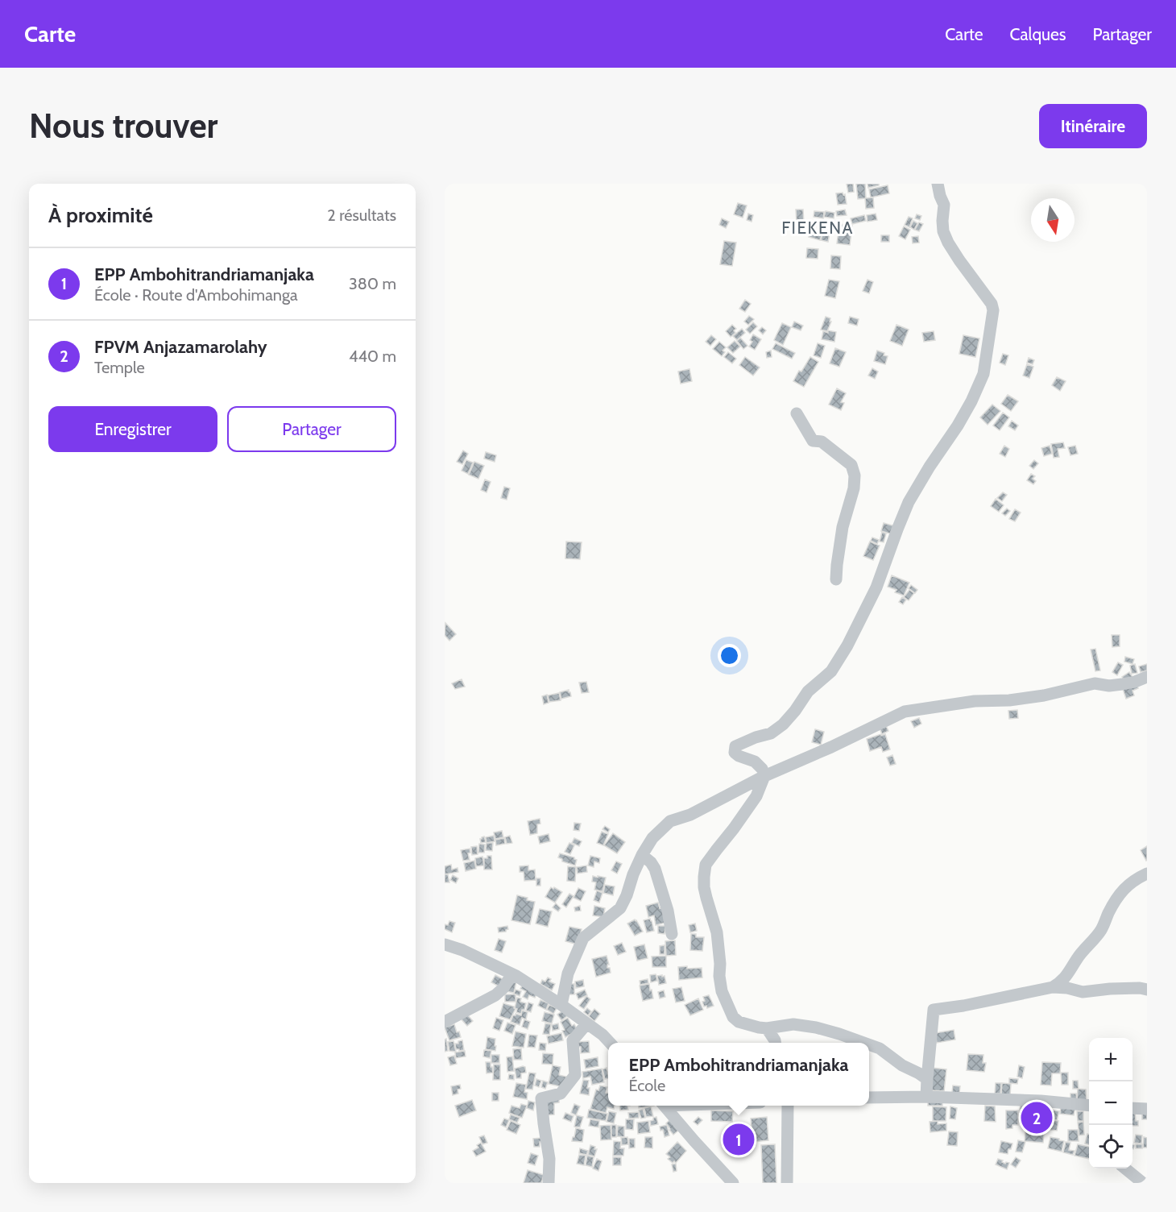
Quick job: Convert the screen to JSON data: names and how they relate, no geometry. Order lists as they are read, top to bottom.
{
  "districts": ["FIEKENA"],
  "north": "bottom",
  "page": {
    "header": "Carte",
    "nav": ["Carte", "Calques", "Partager"],
    "buttons": [
      "Itinéraire",
      ["Enregistrer", "Partager"]
    ],
    "title": "Nous trouver",
    "heading": ["À proximité", "2 résultats"],
    "list": [
      {
        "mark": "1",
        "name": "EPP Ambohitrandriamanjaka",
        "note": "École · Route d'Ambohimanga",
        "value": "380 m"
      },
      {
        "mark": "2",
        "name": "FPVM Anjazamarolahy",
        "note": "Temple",
        "value": "440 m"
      }
    ],
    "map_buttons": ["+", "−"],
    "popup": ["EPP Ambohitrandriamanjaka", "École"],
    "pins": ["2", "1"]
  }
}
